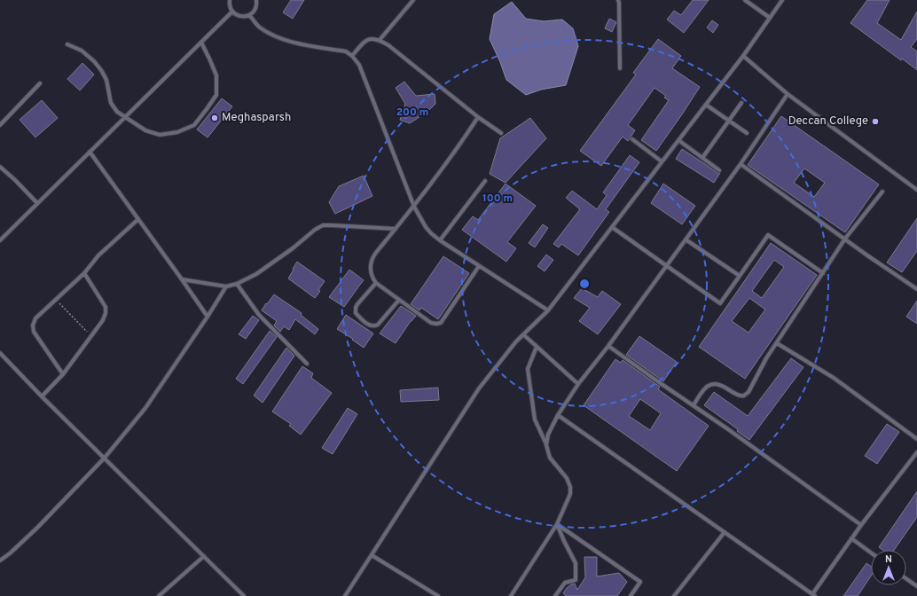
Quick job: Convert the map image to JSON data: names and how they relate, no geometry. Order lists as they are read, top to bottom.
{
  "places": ["Meghasparsh", "Deccan College"],
  "north": "top",
  "rings": ["200 m", "100 m"]
}
